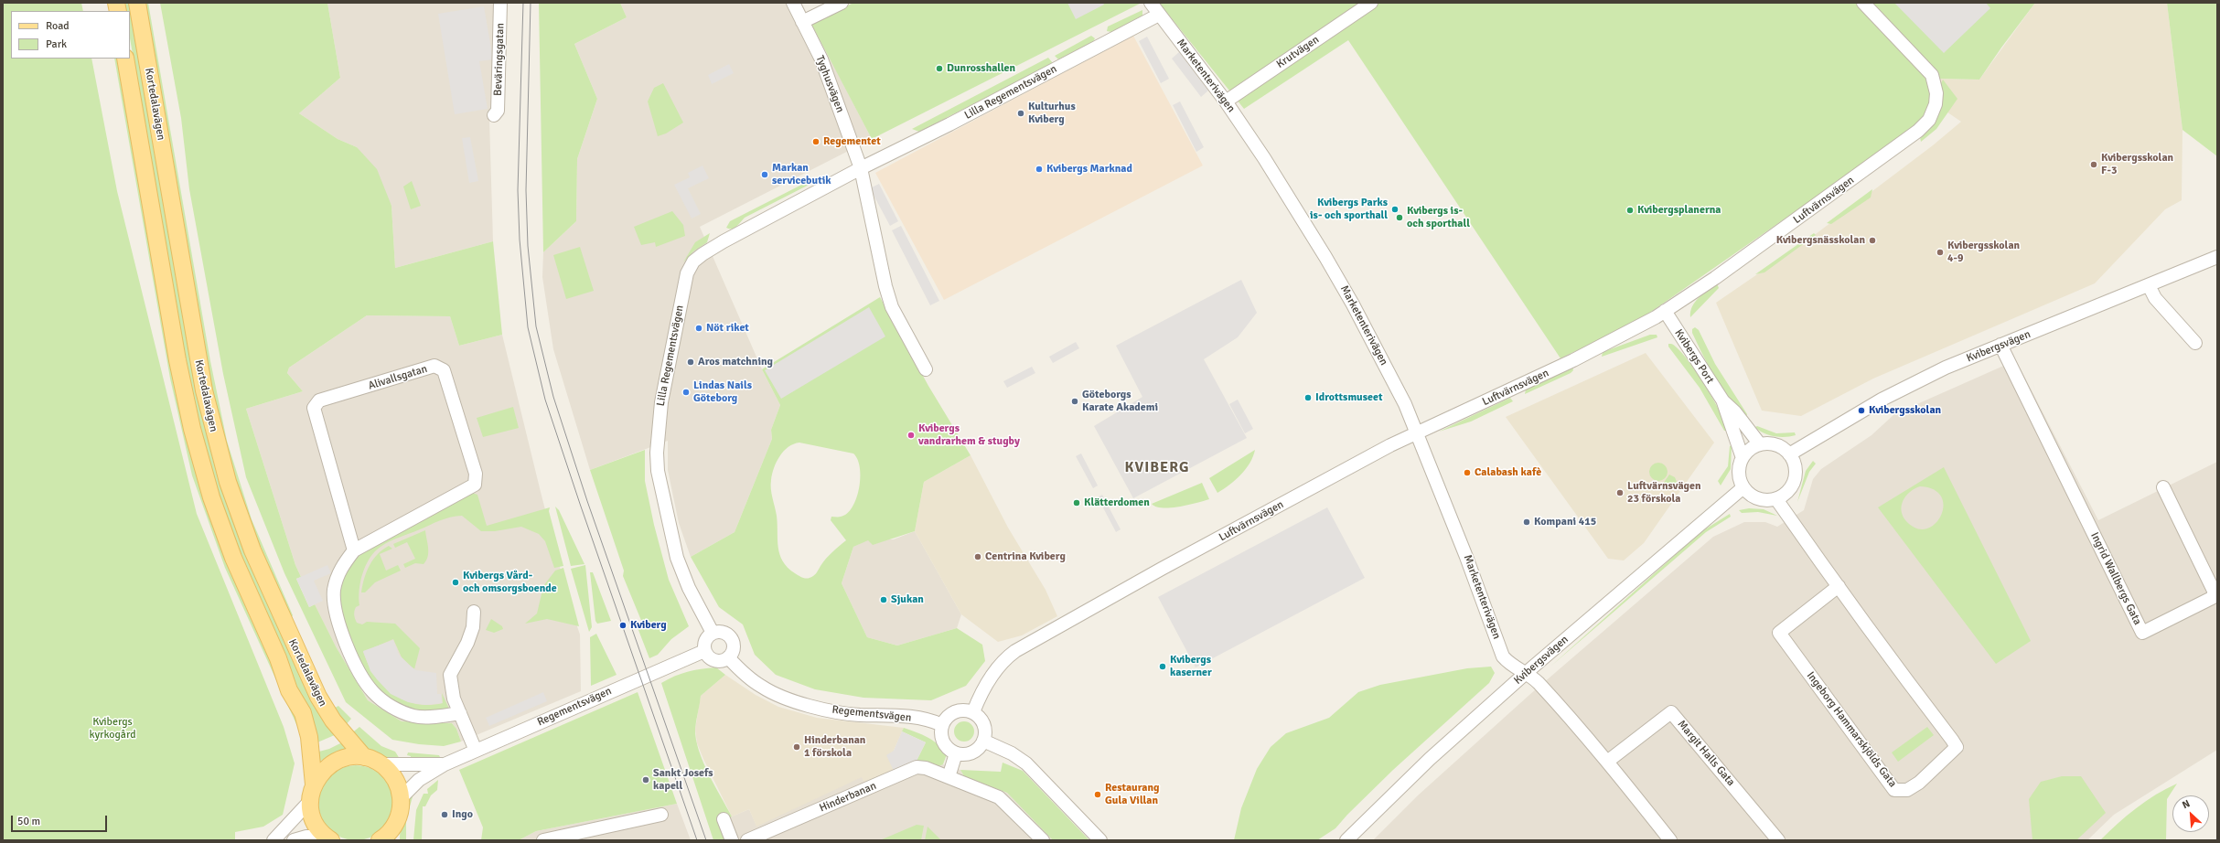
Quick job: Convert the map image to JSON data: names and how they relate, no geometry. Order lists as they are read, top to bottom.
{
  "streets": {
    "main road": ["Kortedalavägen"],
    "street": [
      "Krutvägen",
      "Beväringsgatan",
      "Marketenterivägen",
      "Tyghusvägen",
      "Lilla Regementsvägen",
      "Luftvärnsvägen",
      "Kvibergsvägen",
      "Kvibergs Port",
      "Alivallsgatan",
      "Ingrid Wallbergs Gata",
      "Regementsvägen",
      "Ingeborg Hammarskjölds Gata",
      "Margit Halls Gata",
      "Hinderbanan"
    ]
  },
  "crossings": [
    ["Krutvägen", "Marketenterivägen"],
    ["Marketenterivägen", "Lilla Regementsvägen"],
    ["Marketenterivägen", "Luftvärnsvägen"],
    ["Marketenterivägen", "Kvibergsvägen"],
    ["Tyghusvägen", "Lilla Regementsvägen"],
    ["Lilla Regementsvägen", "Regementsvägen"],
    ["Kortedalavägen", "Regementsvägen"],
    ["Luftvärnsvägen", "Kvibergs Port"],
    ["Luftvärnsvägen", "Regementsvägen"],
    ["Kvibergsvägen", "Kvibergs Port"],
    ["Kvibergsvägen", "Ingrid Wallbergs Gata"],
    ["Kvibergsvägen", "Ingeborg Hammarskjölds Gata"],
    ["Kvibergs Port", "Ingeborg Hammarskjölds Gata"]
  ],
  "districts": ["KVIBERG"],
  "parks": ["Kvibergs kyrkogård"],
  "places": [
    "Dunrosshallen",
    "Kulturhus Kviberg",
    "Regementet",
    "Kvibergsskolan F-3",
    "Kvibergs Marknad",
    "Markan servicebutik",
    "Kvibergs Parks is- och sporthall",
    "Kvibergsplanerna",
    "Kvibergs is- och sporthall",
    "Kvibergsnässkolan",
    "Kvibergsskolan 4-9",
    "Nöt riket",
    "Aros matchning",
    "Lindas Nails Göteborg",
    "Idrottsmuseet",
    "Göteborgs Karate Akademi",
    "Kvibergsskolan",
    "Kvibergs vandrarhem & stugby",
    "Calabash kafè",
    "Luftvärnsvägen 23 förskola",
    "Klätterdomen",
    "Kompani 415",
    "Centrina Kviberg",
    "Kvibergs Vård- och omsorgsboende",
    "Sjukan",
    "Kviberg",
    "Kvibergs kaserner",
    "Hinderbanan 1 förskola",
    "Sankt Josefs kapell",
    "Restaurang Gula Villan",
    "Ingo"
  ],
  "legend": ["Road", "Park"],
  "scale_bar": "50 m",
  "north": "top left"
}
